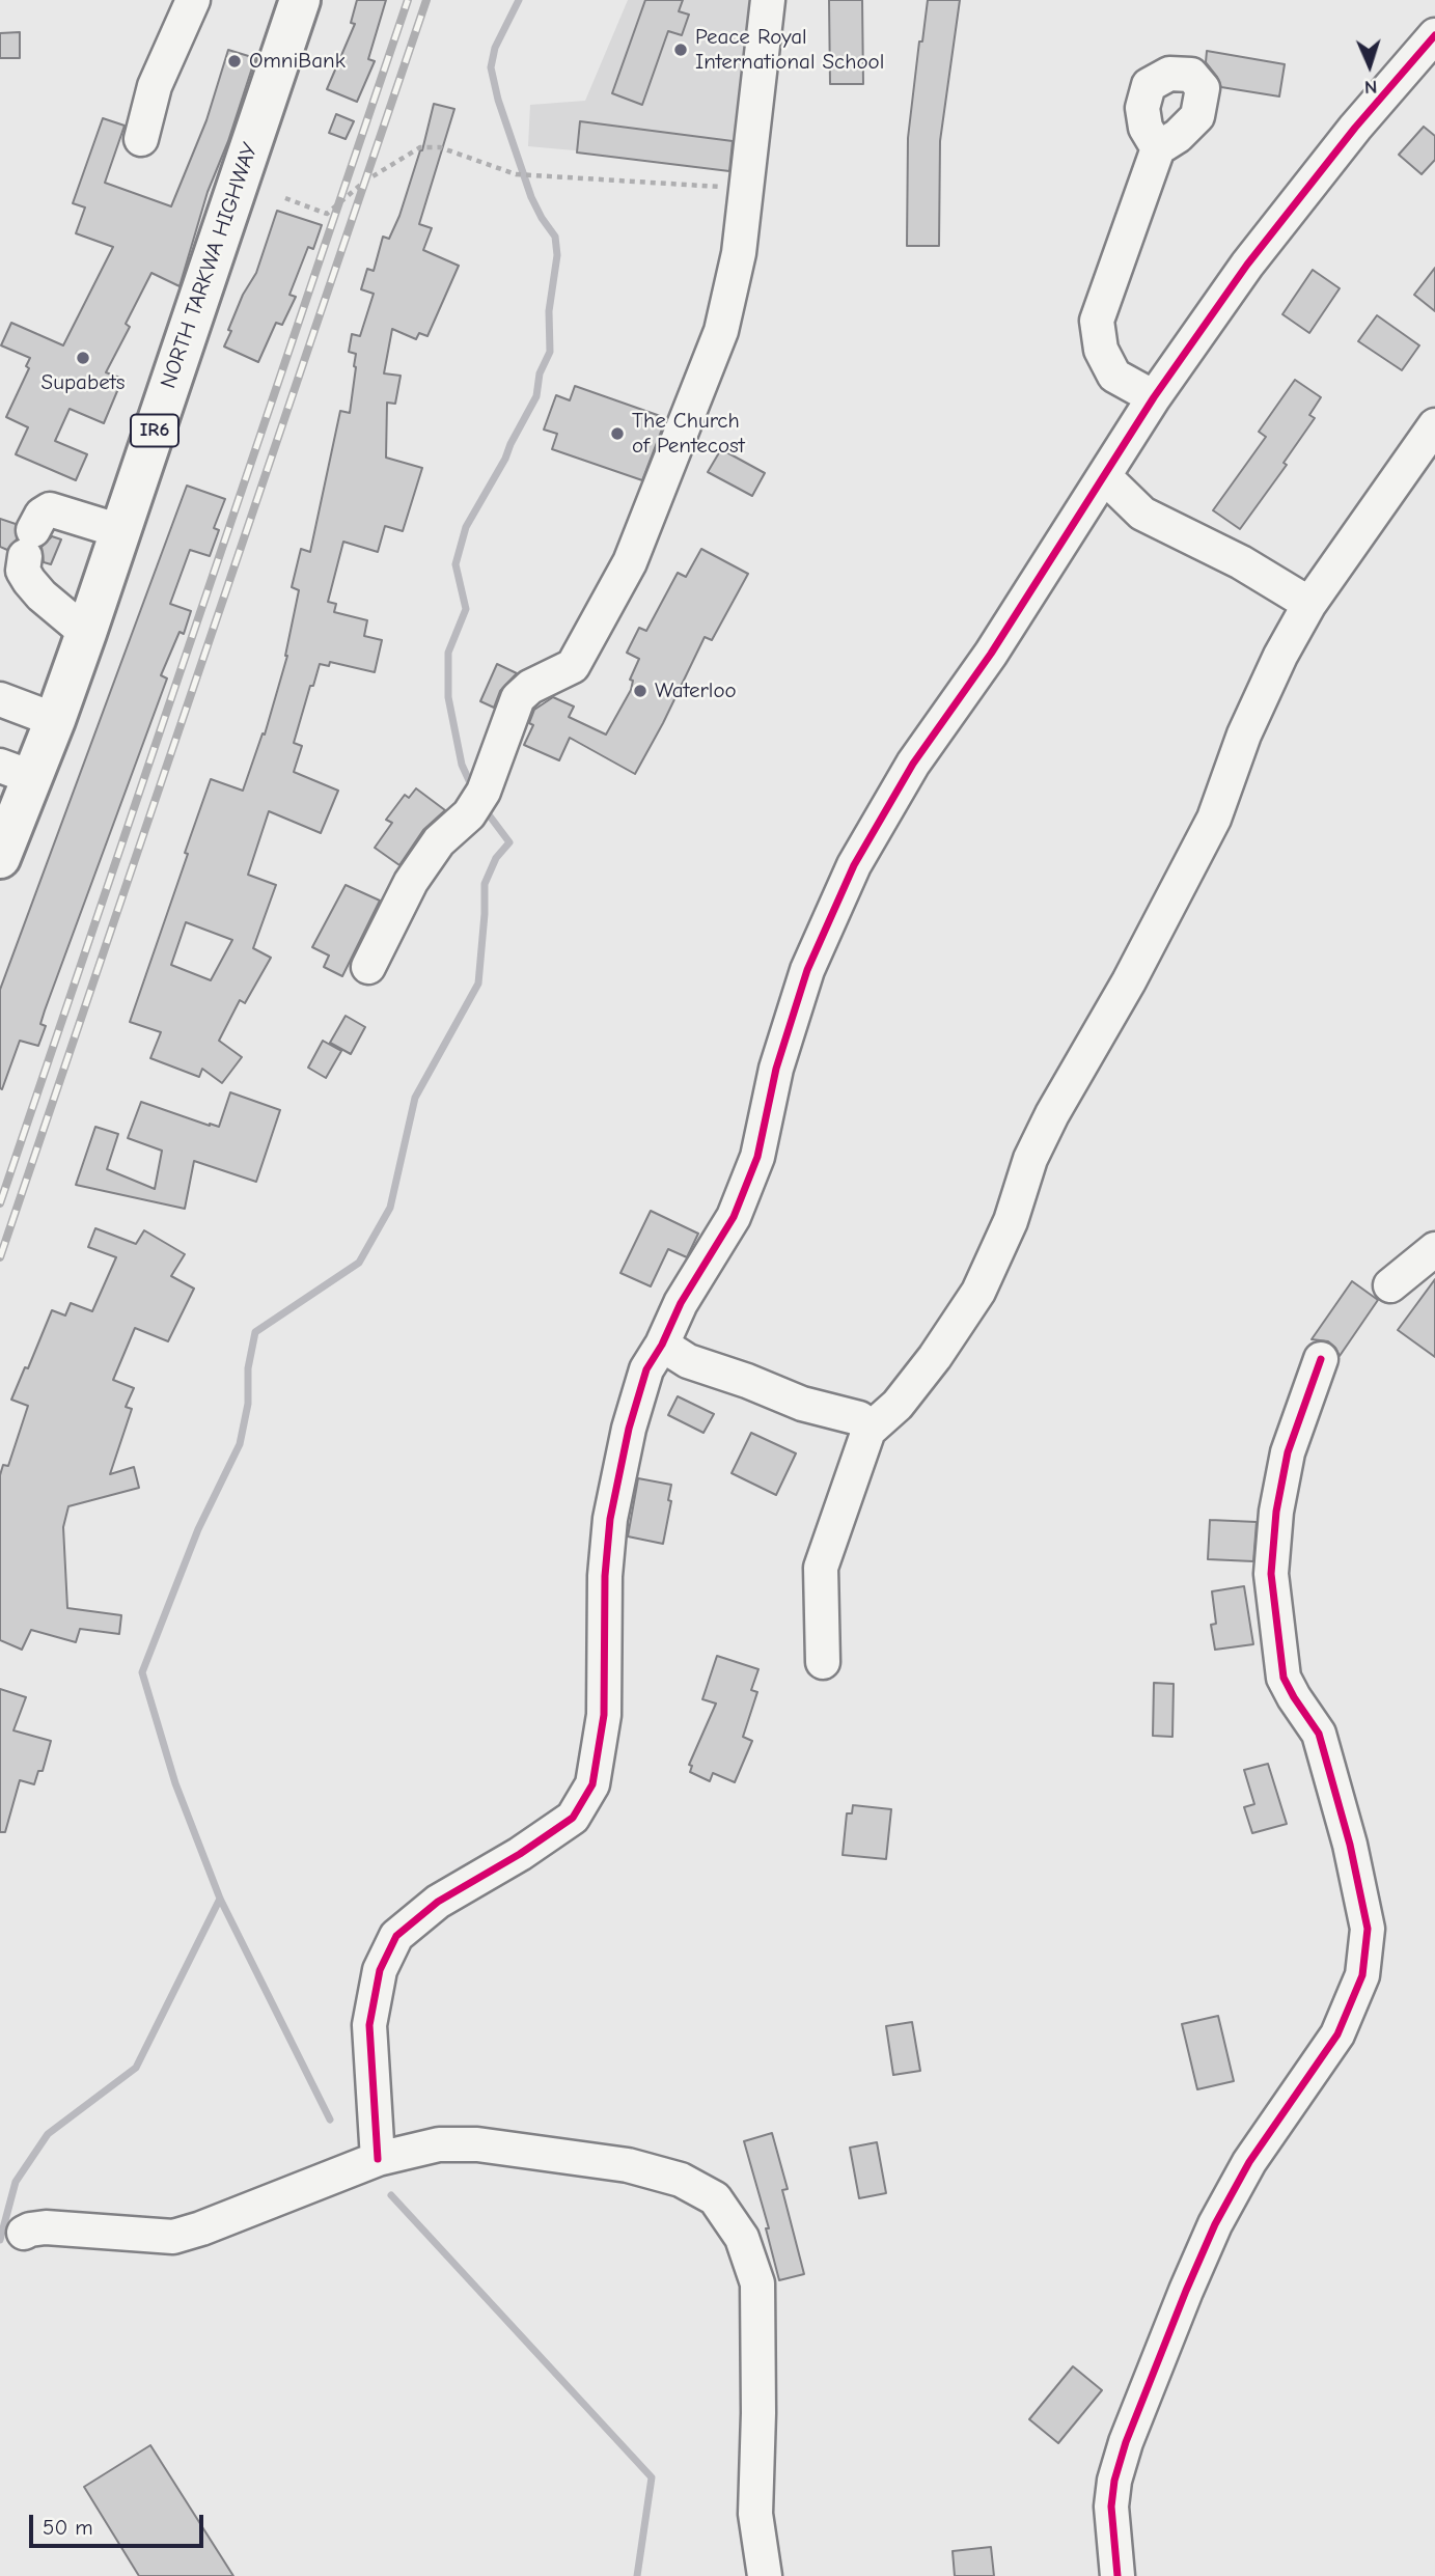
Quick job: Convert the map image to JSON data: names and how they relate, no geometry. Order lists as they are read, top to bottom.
{
  "streets": {
    "main road": ["NORTH TARKWA HIGHWAY", "IR6"]
  },
  "places": [
    "Peace Royal International School",
    "OmniBank",
    "Supabets",
    "The Church of Pentecost",
    "Waterloo"
  ],
  "scale_bar": "50 m",
  "north": "bottom"
}
